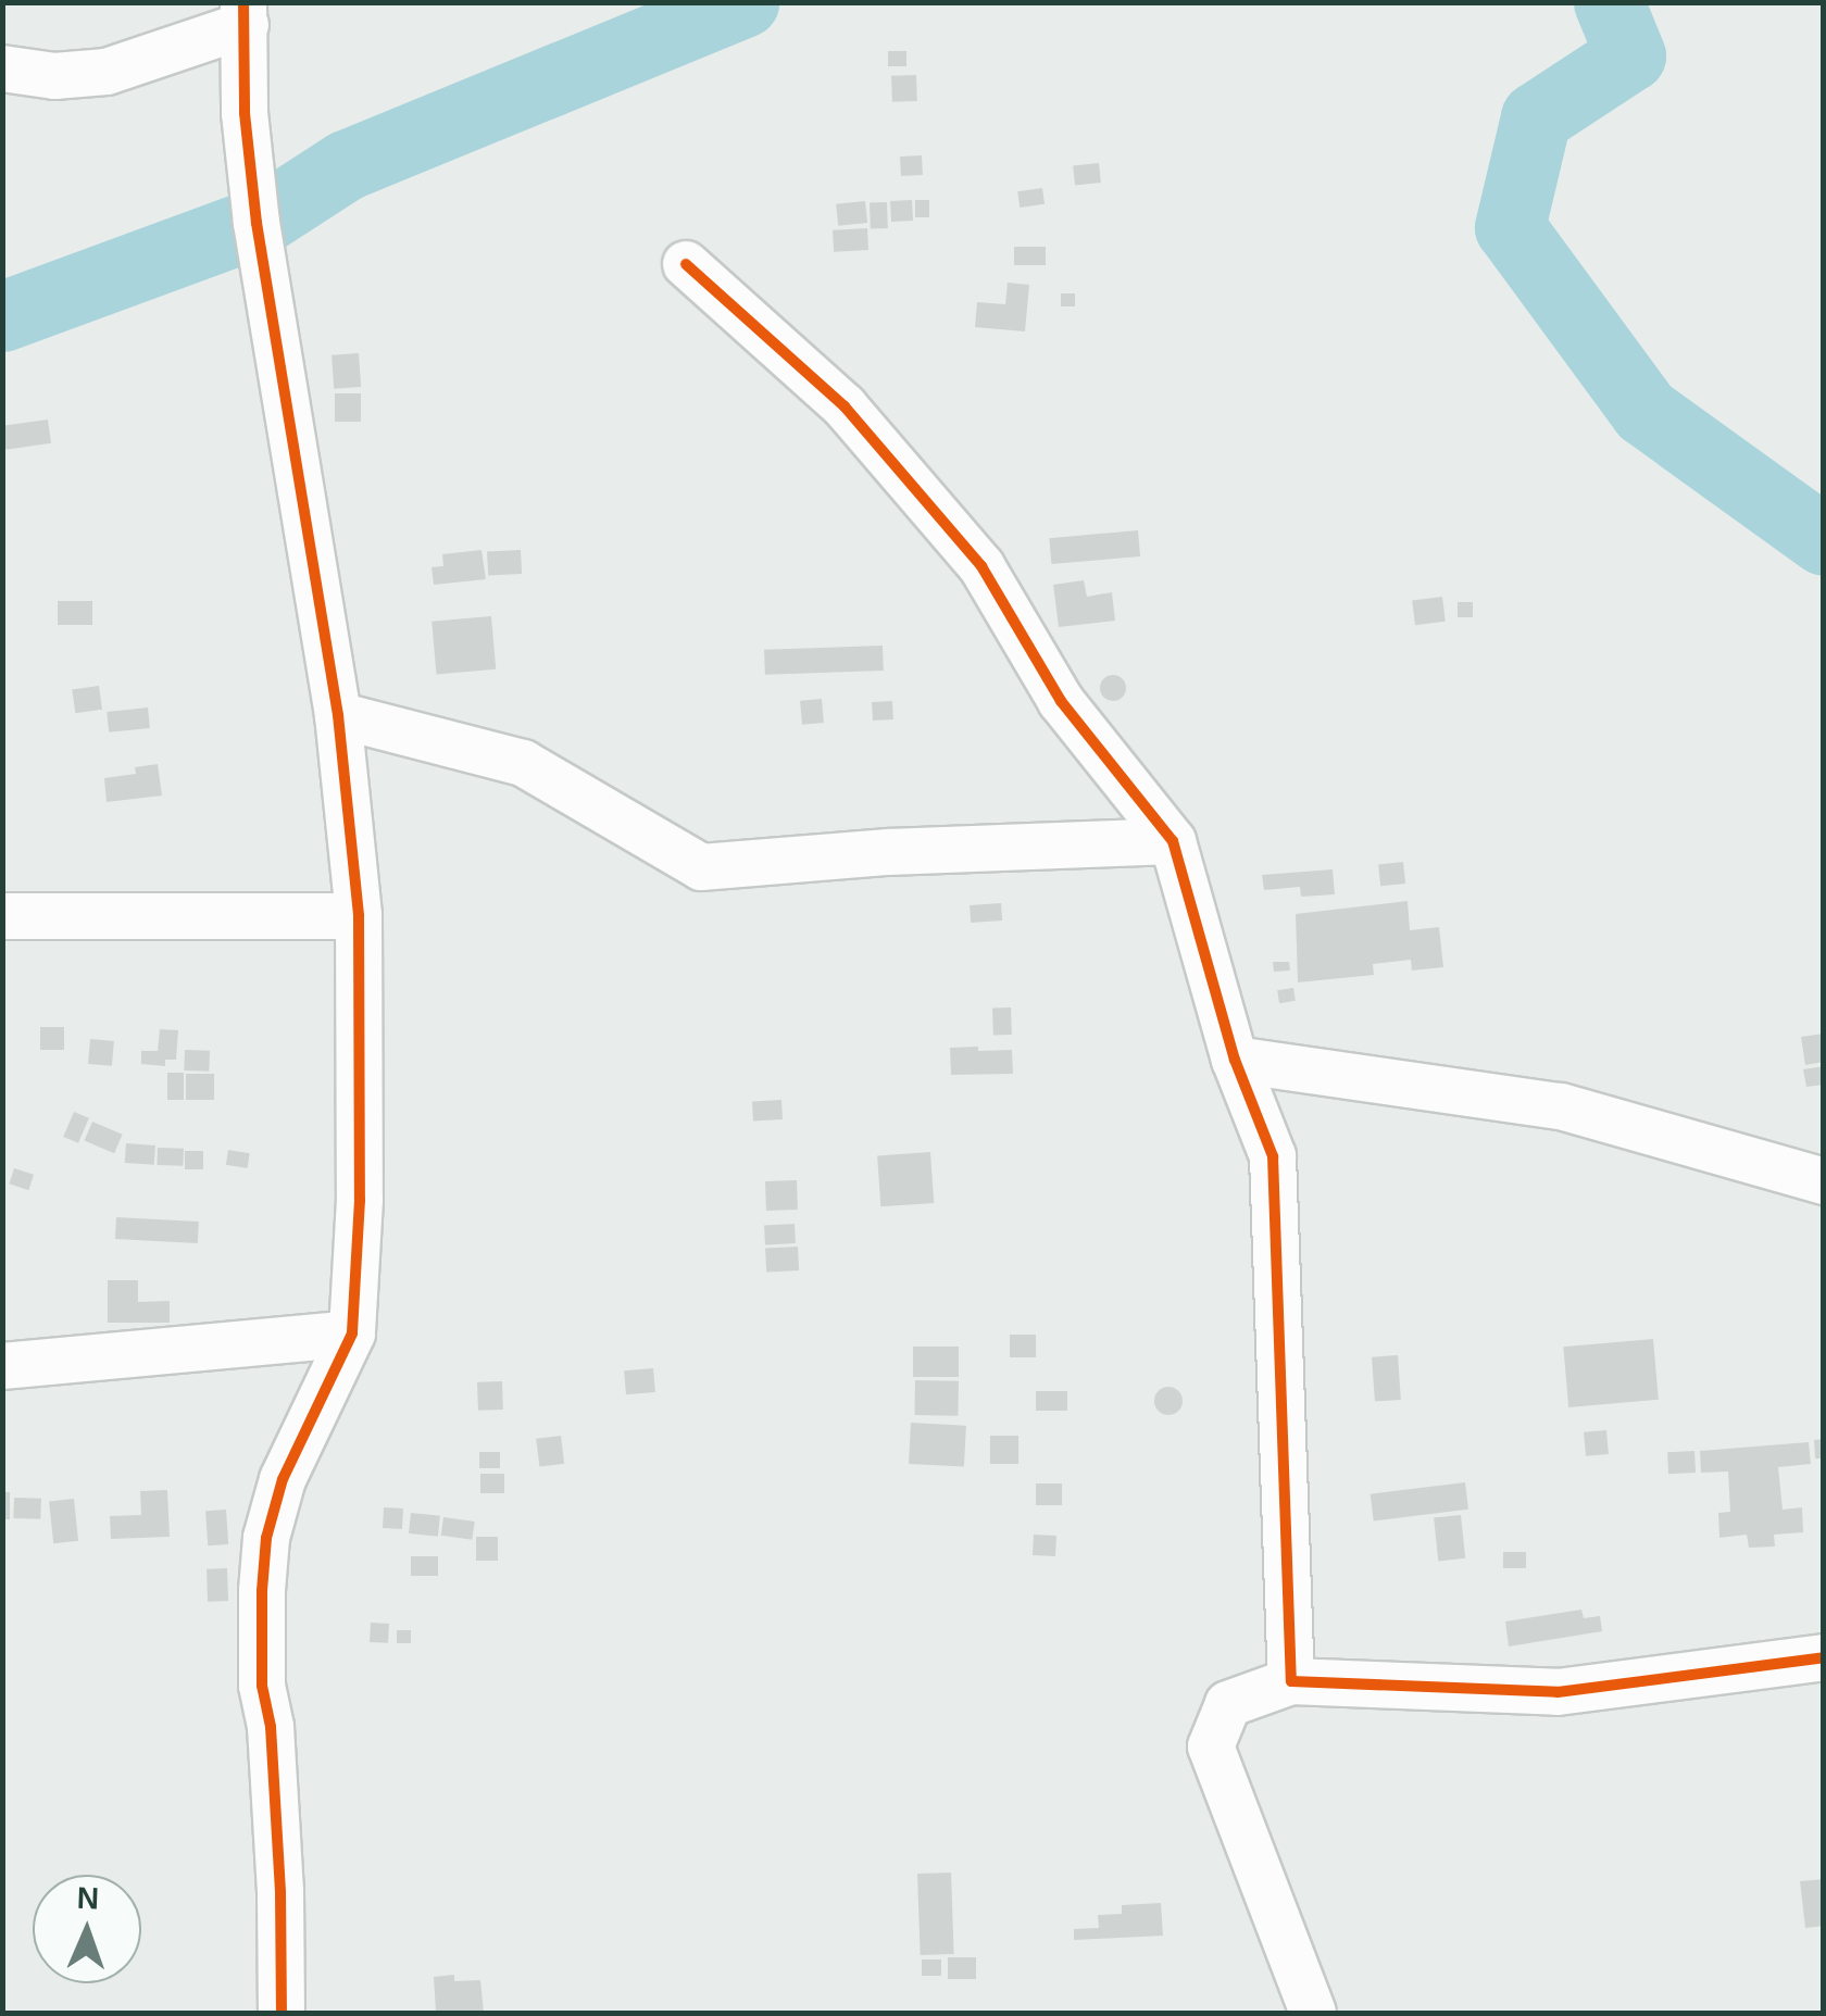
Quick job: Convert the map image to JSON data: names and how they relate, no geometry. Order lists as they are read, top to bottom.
{
  "north": "top"
}
